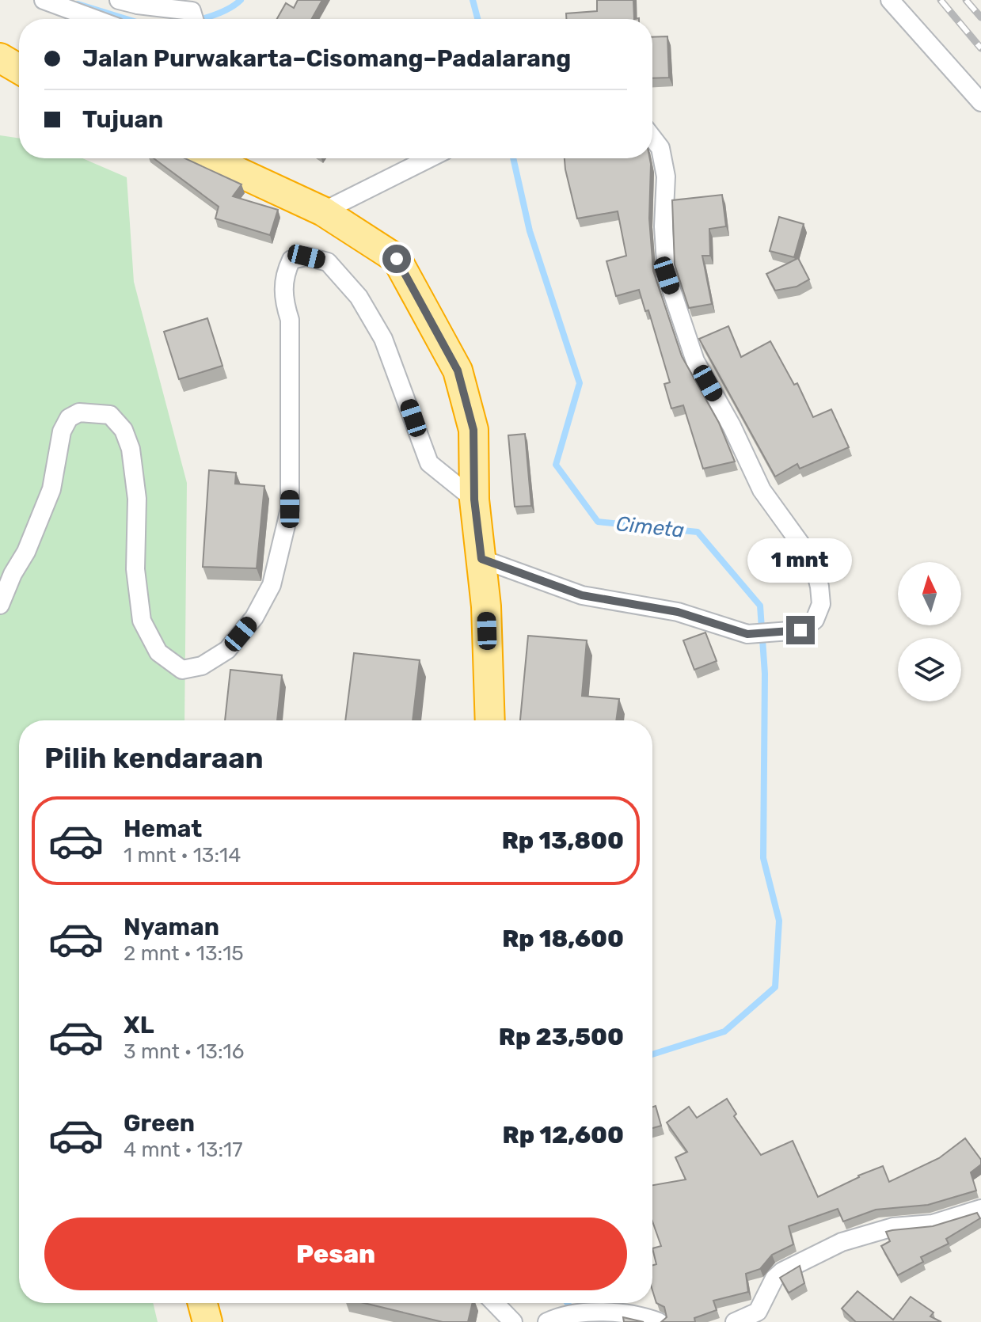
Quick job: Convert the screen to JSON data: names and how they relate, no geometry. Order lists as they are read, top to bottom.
{
  "water": ["Cimeta"],
  "north": "top",
  "page": {
    "banner": ["Jalan Purwakarta–Cisomang–Padalarang", "Tujuan"],
    "bubble": "1 mnt",
    "heading": "Pilih kendaraan",
    "list": [
      {
        "name": "Hemat",
        "note": "1 mnt · 13:14",
        "value": "Rp 13,800"
      },
      {
        "name": "Nyaman",
        "note": "2 mnt · 13:15",
        "value": "Rp 18,600"
      },
      {
        "name": "XL",
        "note": "3 mnt · 13:16",
        "value": "Rp 23,500"
      },
      {
        "name": "Green",
        "note": "4 mnt · 13:17",
        "value": "Rp 12,600"
      }
    ],
    "buttons": "Pesan"
  }
}
